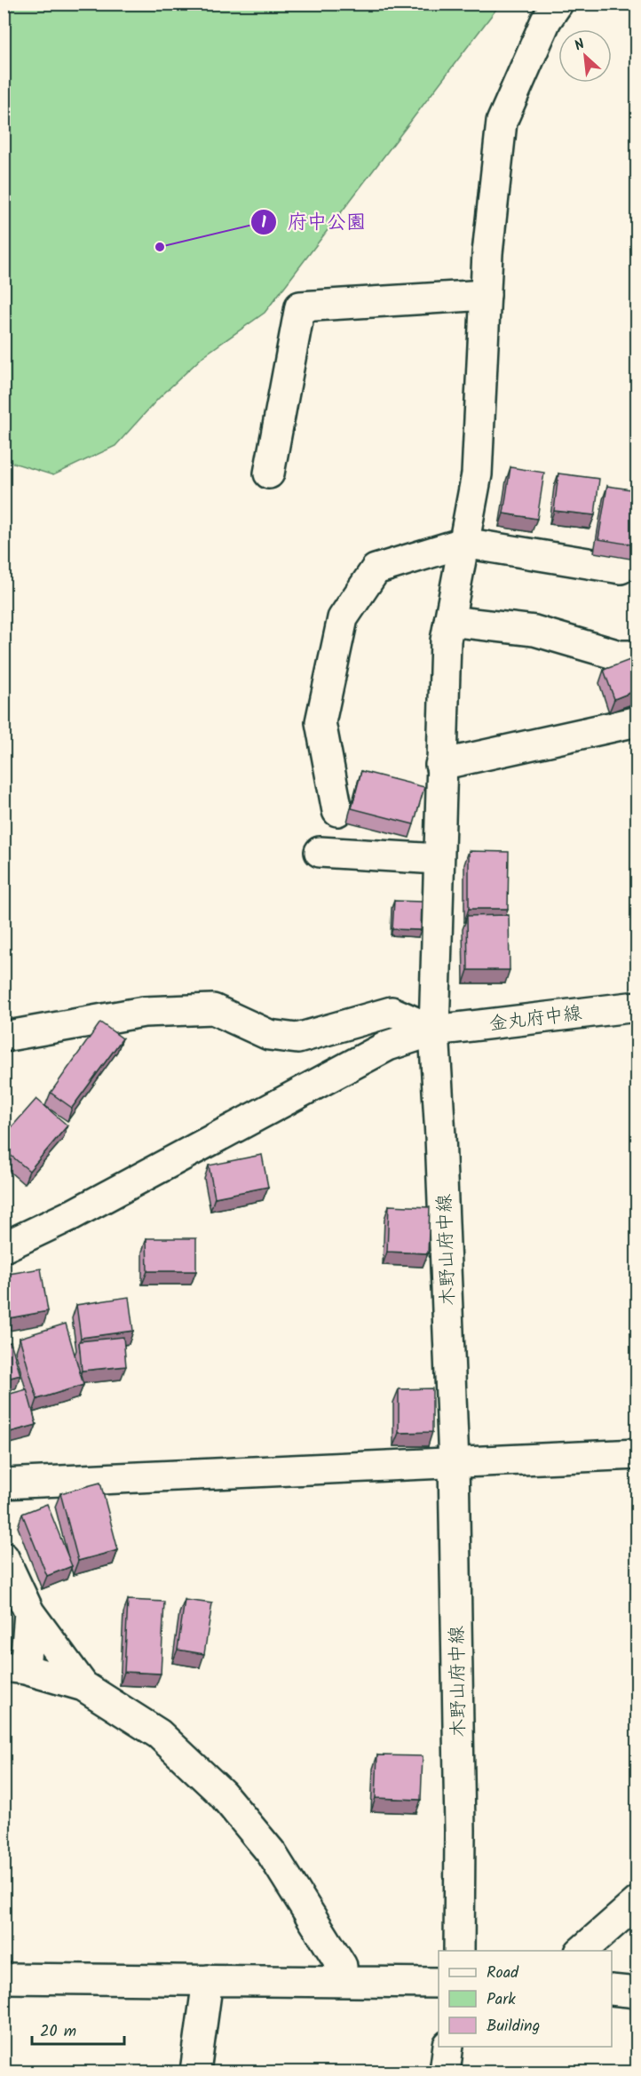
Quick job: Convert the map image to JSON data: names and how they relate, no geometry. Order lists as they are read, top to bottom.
{
  "streets": {
    "street": ["金丸府中線", "木野山府中線"]
  },
  "crossings": [
    ["金丸府中線", "木野山府中線"]
  ],
  "places": ["府中公園"],
  "legend": ["Road", "Park", "Building"],
  "scale_bar": "20 m",
  "north": "top left"
}
